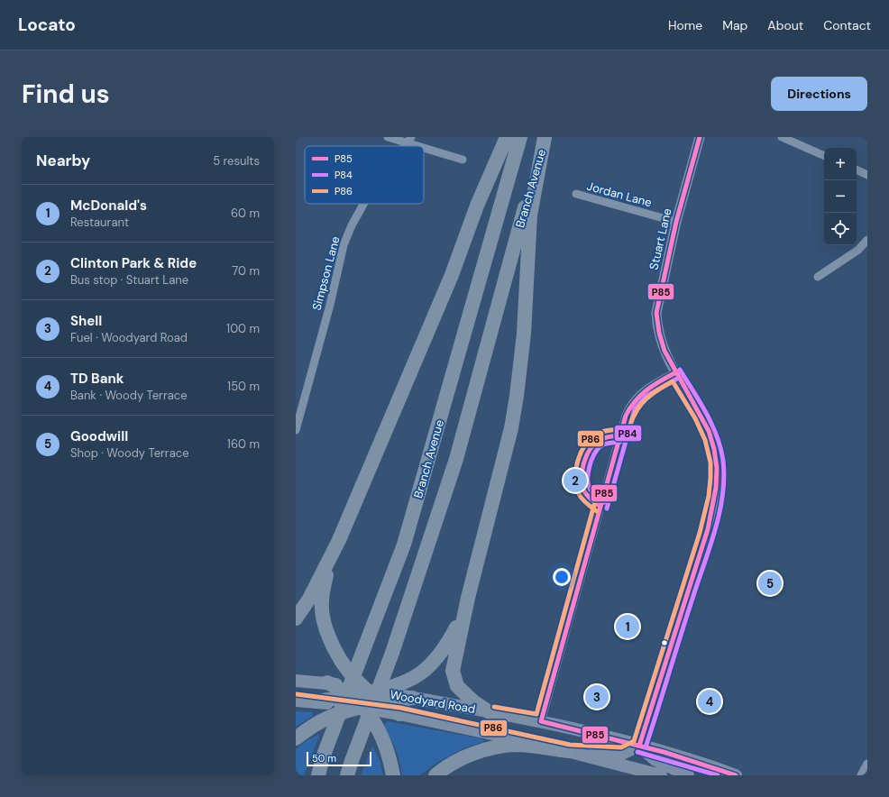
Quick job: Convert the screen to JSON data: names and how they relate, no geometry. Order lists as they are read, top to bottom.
{
  "streets": {
    "highway": ["Branch Avenue"],
    "main road": ["Woodyard Road"],
    "street": ["Jordan Lane", "Stuart Lane", "Simpson Lane"]
  },
  "crossings": [
    ["Jordan Lane", "Stuart Lane"],
    ["Stuart Lane", "Woodyard Road"]
  ],
  "lines": ["transit line P85", "transit line P84", "transit line P86"],
  "legend": ["P85", "P84", "P86"],
  "scale_bar": "50 m",
  "page": {
    "header": "Locato",
    "nav": [
      "Home",
      "Map",
      "About",
      "Contact"
    ],
    "buttons": "Directions",
    "title": "Find us",
    "heading": ["Nearby", "5 results"],
    "map_buttons": ["+", "−"],
    "list": [
      {
        "mark": "1",
        "name": "McDonald's",
        "note": "Restaurant",
        "value": "60 m"
      },
      {
        "mark": "2",
        "name": "Clinton Park & Ride",
        "note": "Bus stop · Stuart Lane",
        "value": "70 m"
      },
      {
        "mark": "3",
        "name": "Shell",
        "note": "Fuel · Woodyard Road",
        "value": "100 m"
      },
      {
        "mark": "4",
        "name": "TD Bank",
        "note": "Bank · Woody Terrace",
        "value": "150 m"
      },
      {
        "mark": "5",
        "name": "Goodwill",
        "note": "Shop · Woody Terrace",
        "value": "160 m"
      }
    ],
    "pins": [
      "2",
      "5",
      "1",
      "3",
      "4"
    ],
    "scale": "50 m"
  }
}
